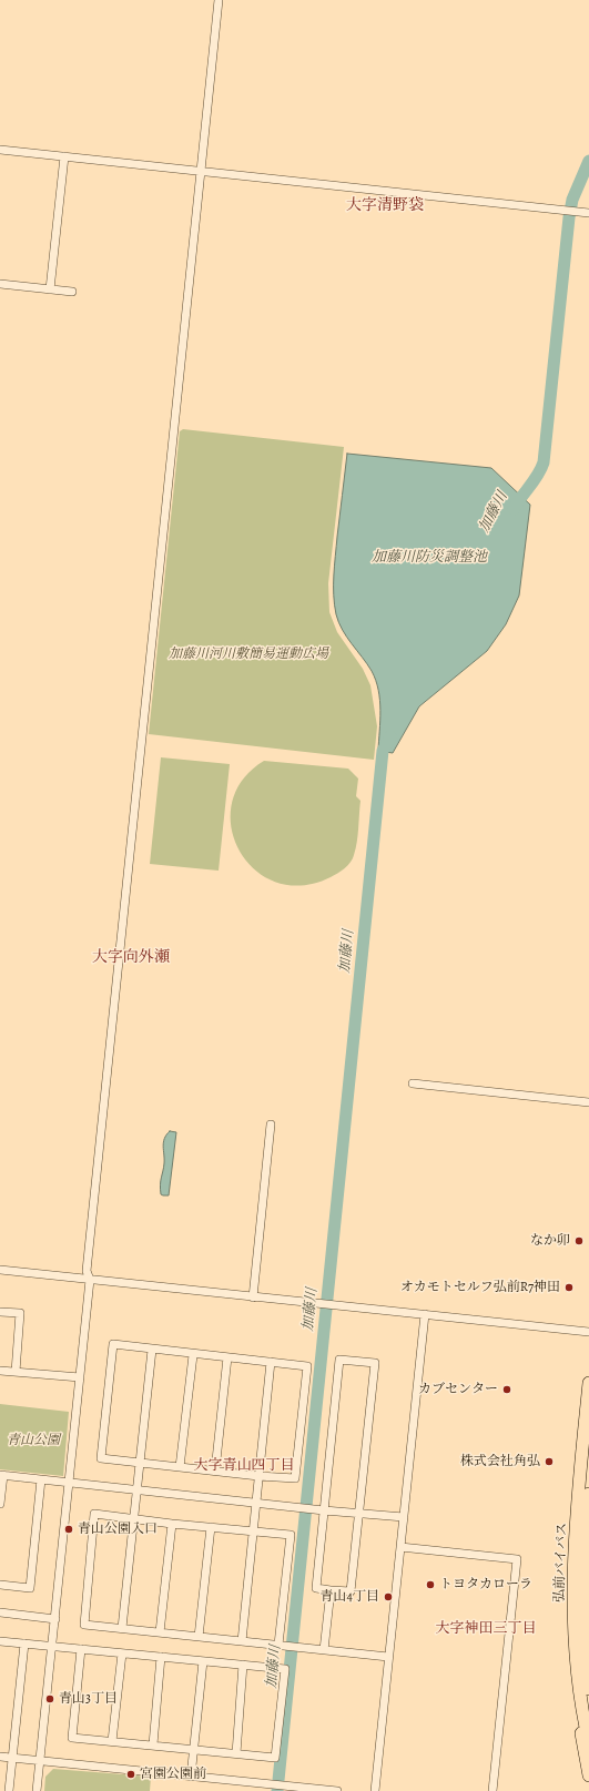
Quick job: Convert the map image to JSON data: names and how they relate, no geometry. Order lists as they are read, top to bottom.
{
  "streets": {
    "highway": ["弘前バイパス"]
  },
  "districts": [
    "大字清野袋",
    "大字向外瀬",
    "大字青山四丁目",
    "大字神田三丁目"
  ],
  "water": ["加藤川", "加藤川防災調整池"],
  "parks": ["加藤川河川敷簡易運動広場", "青山公園"],
  "places": [
    "なか卯",
    "オカモトセルフ弘前R7神田",
    "カブセンター",
    "株式会社角弘",
    "青山公園入口",
    "トヨタカローラ",
    "青山4丁目",
    "青山3丁目",
    "宮園公園前"
  ]
}
